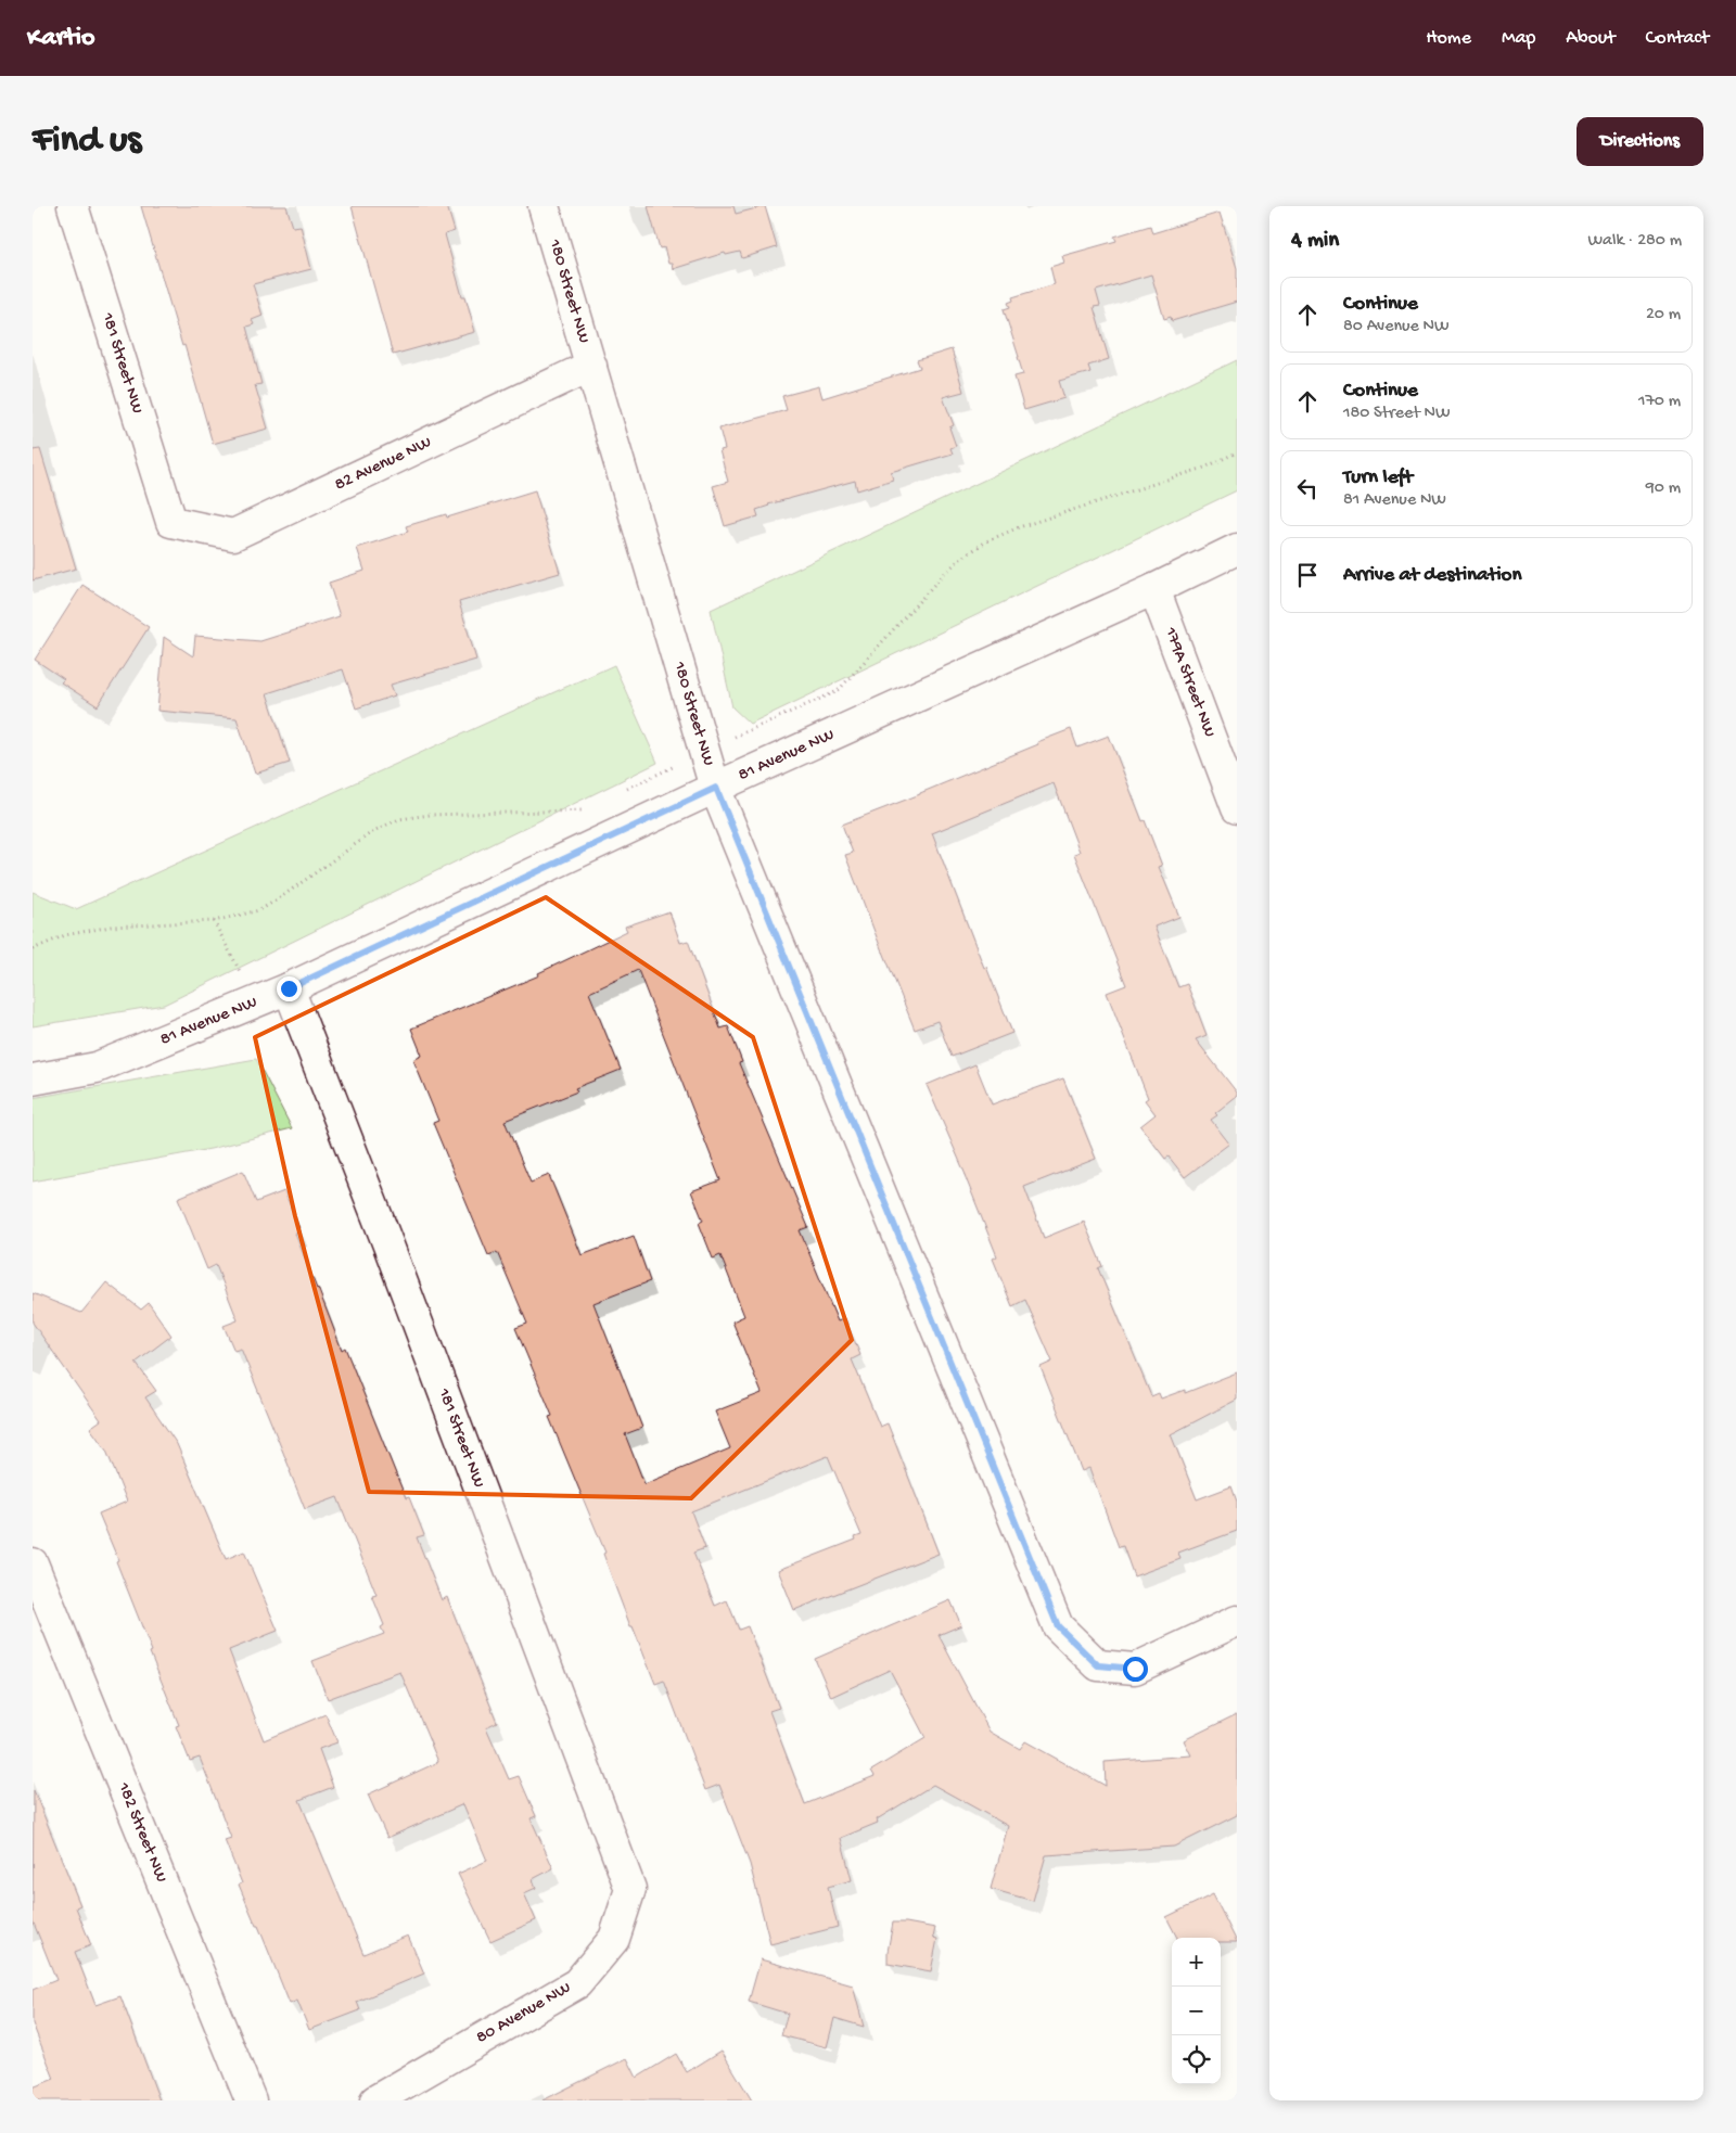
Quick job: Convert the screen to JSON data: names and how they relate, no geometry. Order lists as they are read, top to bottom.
{
  "streets": {
    "street": [
      "180 Street NW",
      "181 Street NW",
      "82 Avenue NW",
      "179A Street NW",
      "81 Avenue NW",
      "182 Street NW",
      "80 Avenue NW"
    ]
  },
  "crossings": [
    ["180 Street NW", "82 Avenue NW"],
    ["180 Street NW", "81 Avenue NW"],
    ["181 Street NW", "82 Avenue NW"],
    ["181 Street NW", "81 Avenue NW"],
    ["181 Street NW", "80 Avenue NW"],
    ["179A Street NW", "81 Avenue NW"]
  ],
  "page": {
    "header": "Kartio",
    "nav": [
      "Home",
      "Map",
      "About",
      "Contact"
    ],
    "buttons": "Directions",
    "title": "Find us",
    "heading": ["4 min", "Walk · 280 m"],
    "list": [
      ["Continue", "80 Avenue NW", "20 m"],
      ["Continue", "180 Street NW", "170 m"],
      ["Turn left", "81 Avenue NW", "90 m"],
      "Arrive at destination"
    ],
    "map_buttons": ["+", "−"]
  }
}
